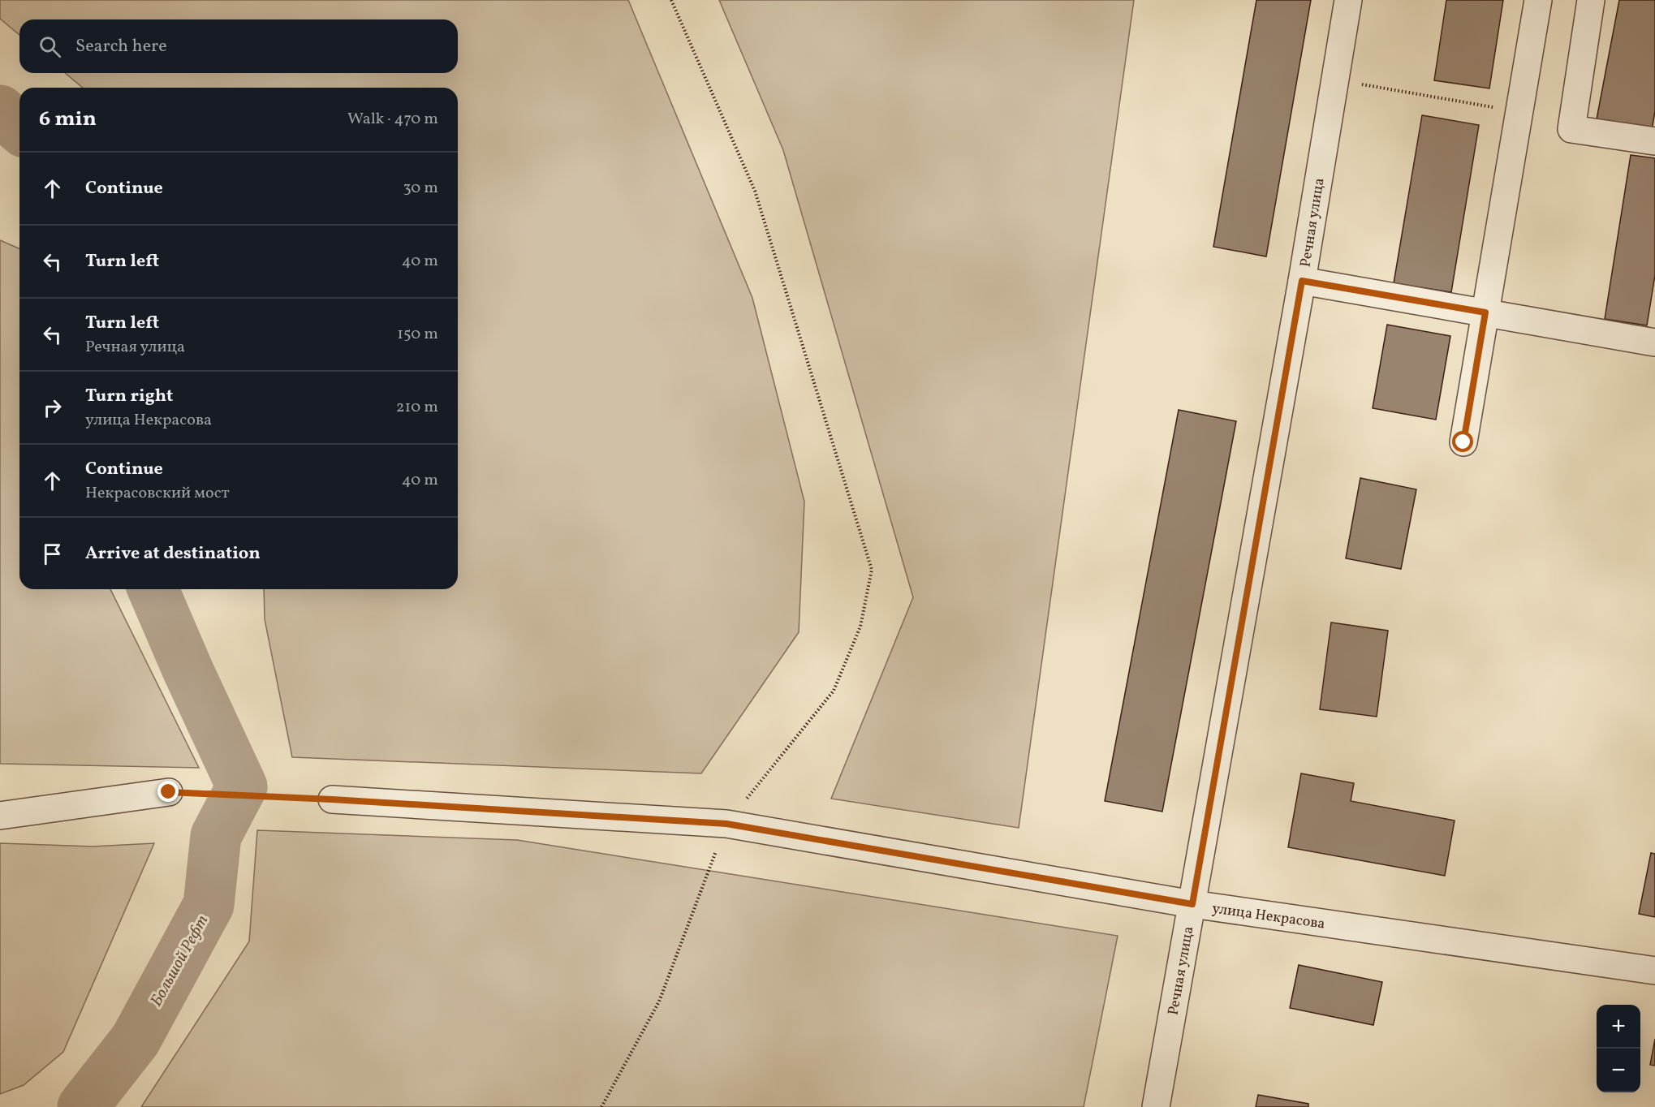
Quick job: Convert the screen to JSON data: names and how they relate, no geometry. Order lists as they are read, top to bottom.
{
  "streets": {
    "street": ["Речная улица", "улица Некрасова"]
  },
  "crossings": [
    ["Речная улица", "улица Некрасова"]
  ],
  "water": ["Большой Рефт"],
  "page": {
    "search": "Search here",
    "heading": ["6 min", "Walk · 470 m"],
    "list": [
      ["Continue", "30 m"],
      ["Turn left", "40 m"],
      ["Turn left", "Речная улица", "150 m"],
      ["Turn right", "улица Некрасова", "210 m"],
      ["Continue", "Некрасовский мост", "40 m"],
      "Arrive at destination"
    ],
    "map_buttons": ["+", "−"]
  }
}
